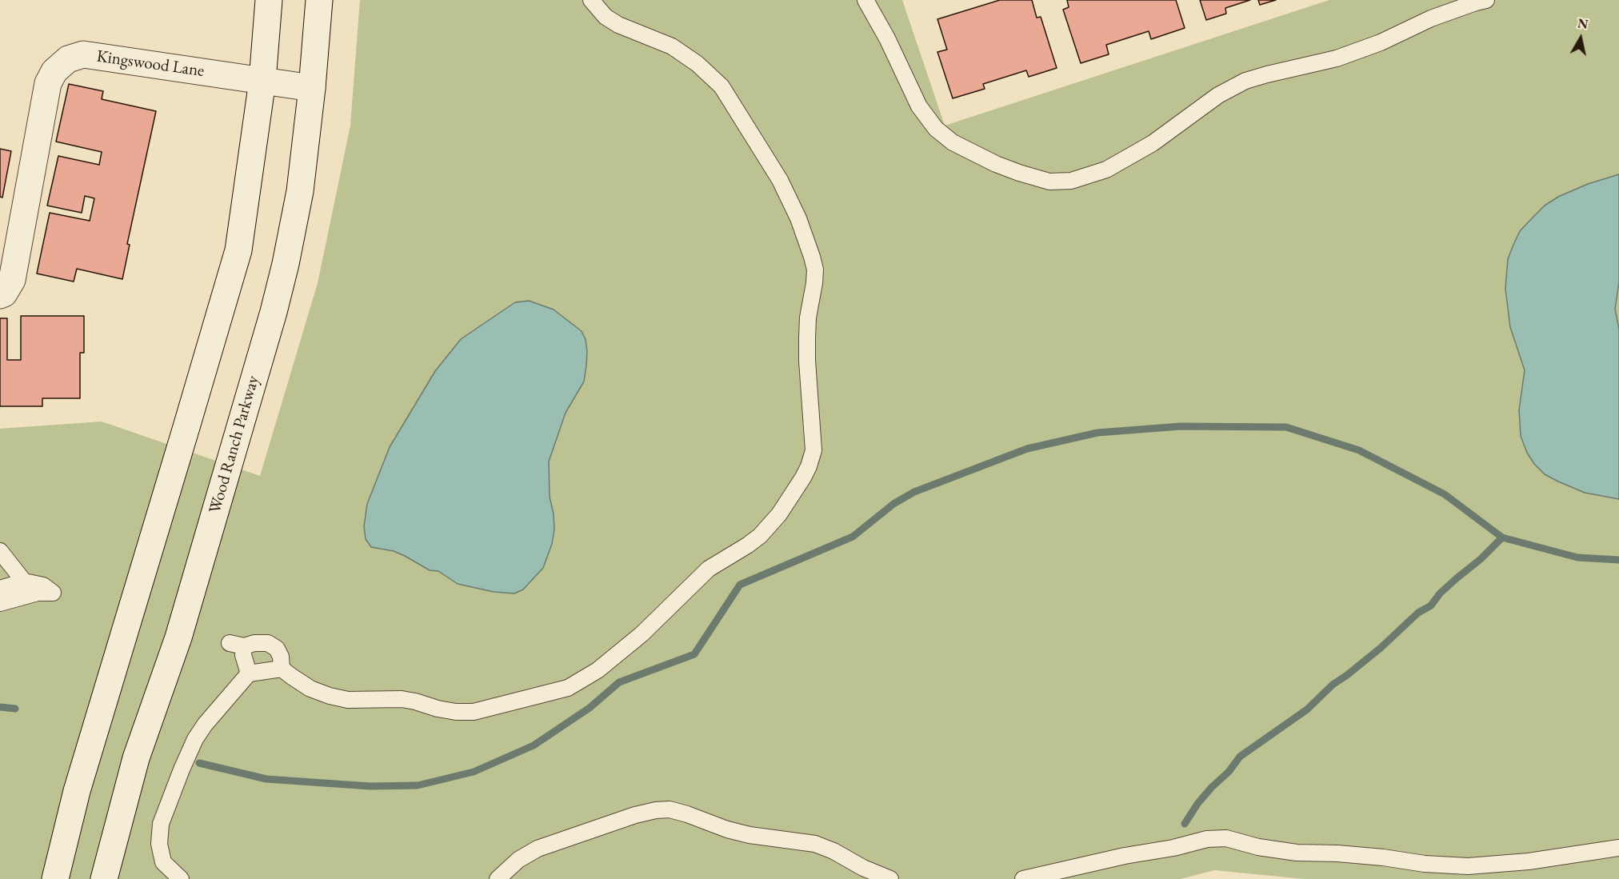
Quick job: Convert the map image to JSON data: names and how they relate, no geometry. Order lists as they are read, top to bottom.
{
  "streets": {
    "main road": ["Kingswood Lane", "Wood Ranch Parkway"]
  },
  "crossings": [
    ["Kingswood Lane", "Wood Ranch Parkway"]
  ],
  "north": "top"
}
